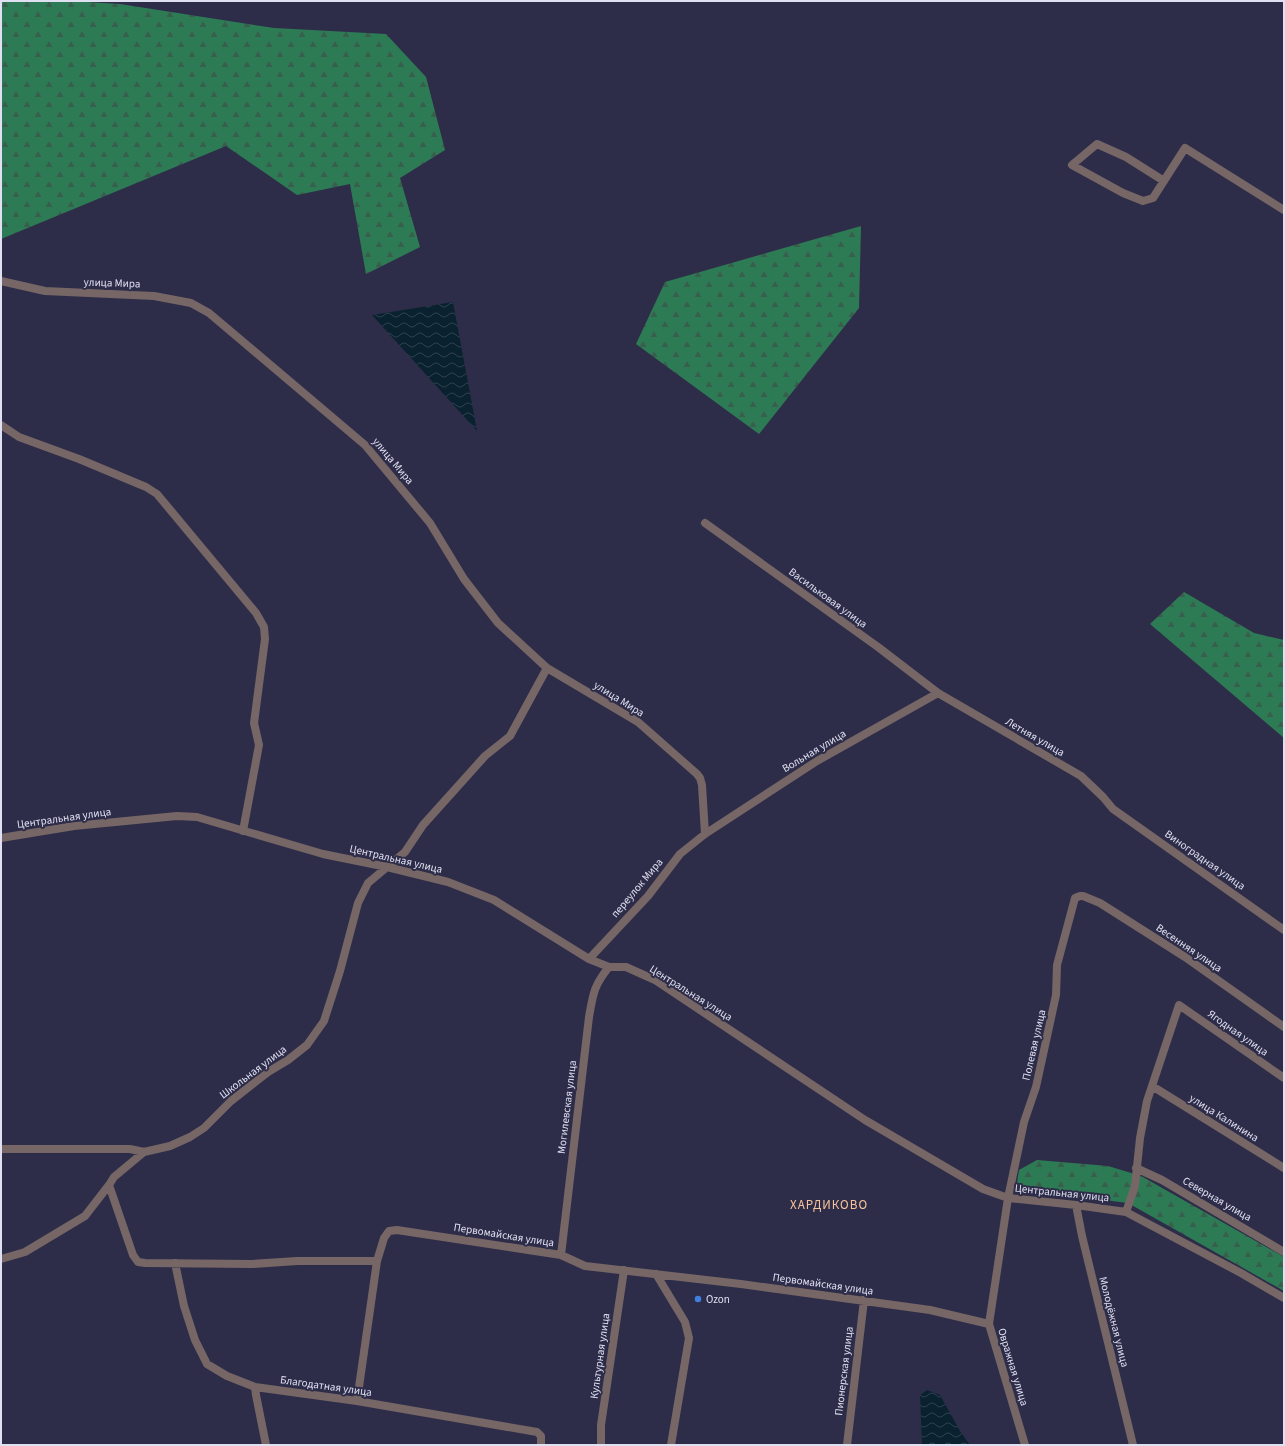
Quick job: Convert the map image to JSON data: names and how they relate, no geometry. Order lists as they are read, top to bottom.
{
  "streets": {
    "street": [
      "улица Мира",
      "Васильковая улица",
      "Летняя улица",
      "Вольная улица",
      "Центральная улица",
      "Виноградная улица",
      "переулок Мира",
      "Весенняя улица",
      "Ягодная улица",
      "Полевая улица",
      "Школьная улица",
      "Могилевская улица",
      "улица Калинина",
      "Северная улица",
      "Первомайская улица",
      "Молодёжная улица",
      "Культурная улица",
      "Овражная улица",
      "Пионерская улица",
      "Благодатная улица"
    ]
  },
  "crossings": [
    ["улица Мира", "Вольная улица"],
    ["улица Мира", "переулок Мира"],
    ["улица Мира", "Школьная улица"],
    ["Васильковая улица", "Летняя улица"],
    ["Васильковая улица", "Вольная улица"],
    ["Летняя улица", "Вольная улица"],
    ["Летняя улица", "Виноградная улица"],
    ["Вольная улица", "переулок Мира"],
    ["Центральная улица", "переулок Мира"],
    ["Центральная улица", "Полевая улица"],
    ["Центральная улица", "Школьная улица"],
    ["Центральная улица", "Могилевская улица"],
    ["Центральная улица", "Молодёжная улица"],
    ["Центральная улица", "Овражная улица"],
    ["Весенняя улица", "Полевая улица"],
    ["Ягодная улица", "улица Калинина"],
    ["Полевая улица", "Овражная улица"],
    ["Могилевская улица", "Первомайская улица"],
    ["Первомайская улица", "Культурная улица"],
    ["Первомайская улица", "Овражная улица"],
    ["Первомайская улица", "Пионерская улица"],
    ["Первомайская улица", "Благодатная улица"]
  ],
  "districts": ["ХАРДИКОВО"],
  "places": ["Ozon"]
}
